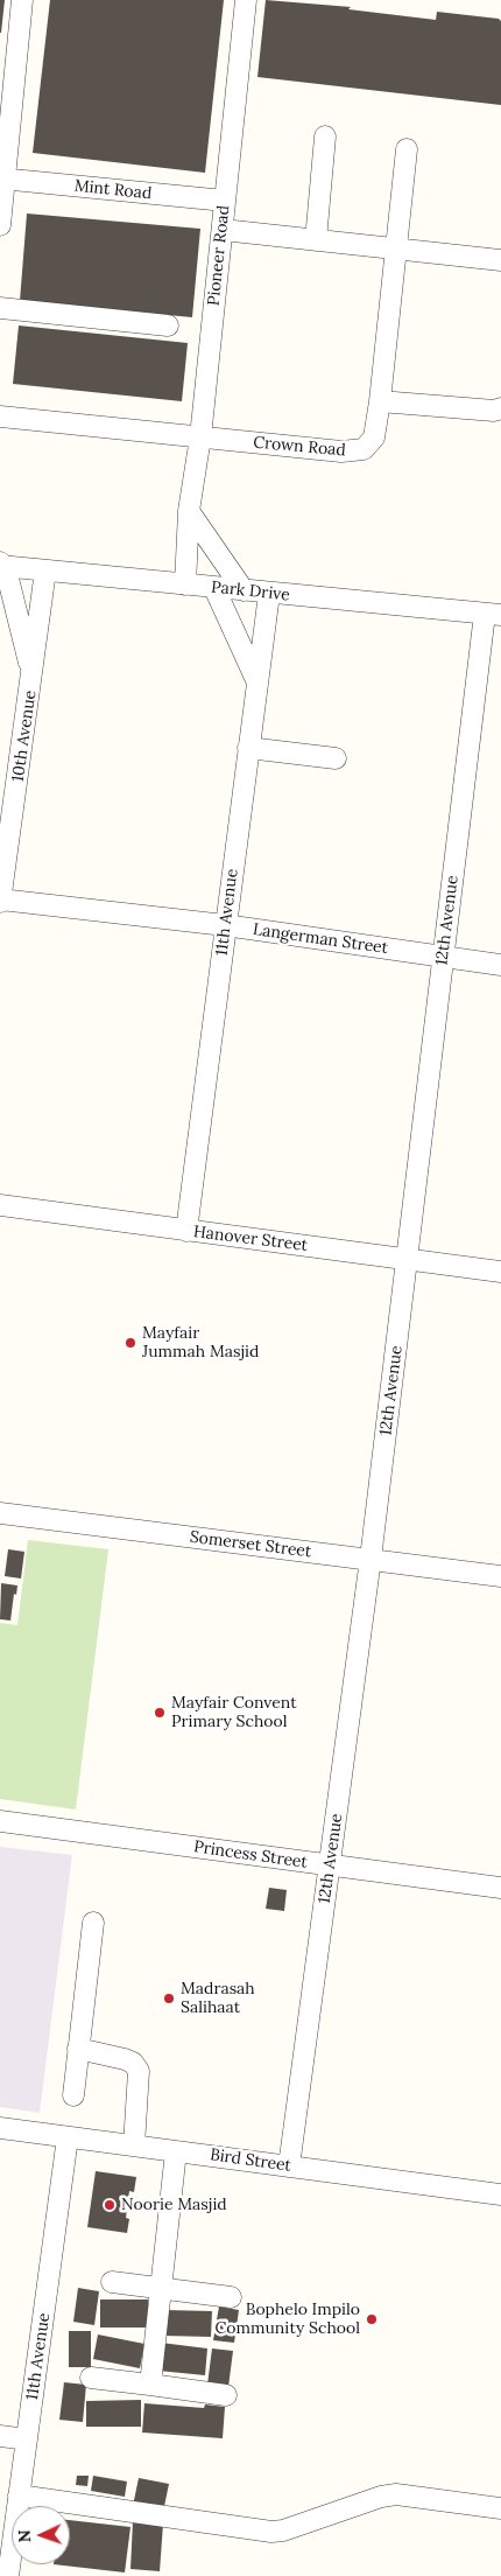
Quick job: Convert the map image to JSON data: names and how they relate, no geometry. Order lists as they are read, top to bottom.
{
  "streets": {
    "street": [
      "Mint Road",
      "Pioneer Road",
      "Crown Road",
      "Park Drive",
      "10th Avenue",
      "11th Avenue",
      "12th Avenue",
      "Langerman Street",
      "Hanover Street",
      "Somerset Street",
      "Princess Street",
      "Bird Street"
    ]
  },
  "crossings": [
    ["Mint Road", "Pioneer Road"],
    ["Pioneer Road", "Crown Road"],
    ["Pioneer Road", "Park Drive"],
    ["Park Drive", "10th Avenue"],
    ["Park Drive", "11th Avenue"],
    ["Park Drive", "12th Avenue"],
    ["10th Avenue", "Langerman Street"],
    ["11th Avenue", "Langerman Street"],
    ["11th Avenue", "Hanover Street"],
    ["11th Avenue", "Bird Street"],
    ["12th Avenue", "Langerman Street"],
    ["12th Avenue", "Hanover Street"],
    ["12th Avenue", "Somerset Street"],
    ["12th Avenue", "Princess Street"],
    ["12th Avenue", "Bird Street"]
  ],
  "places": [
    "Mayfair Jummah Masjid",
    "Mayfair Convent Primary School",
    "Madrasah Salihaat",
    "Noorie Masjid",
    "Bophelo Impilo Community School"
  ],
  "north": "left"
}
